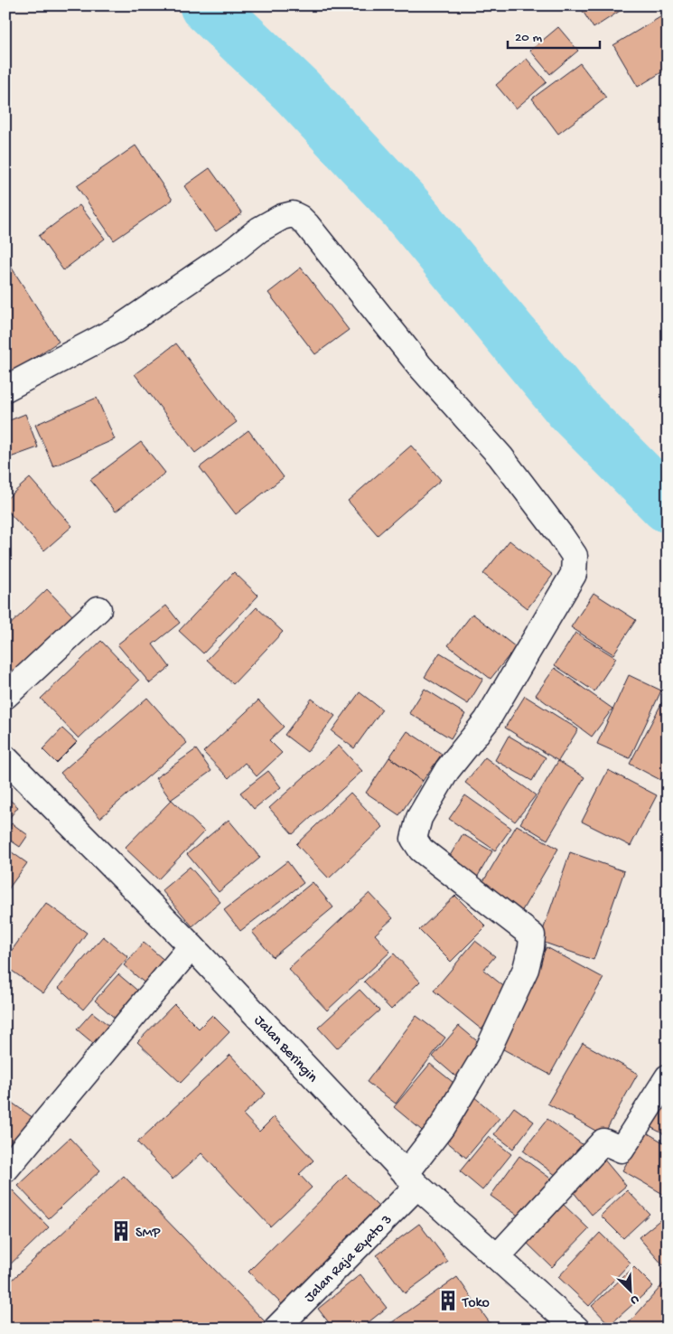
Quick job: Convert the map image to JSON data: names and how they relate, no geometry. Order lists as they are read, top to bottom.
{
  "streets": {
    "street": ["Jalan Beringin", "Jalan Raja Eyato 3"]
  },
  "crossings": [
    ["Jalan Beringin", "Jalan Raja Eyato 3"]
  ],
  "places": {
    "building": ["SMP", "Toko"]
  },
  "scale_bar": "20 m",
  "north": "bottom right"
}
